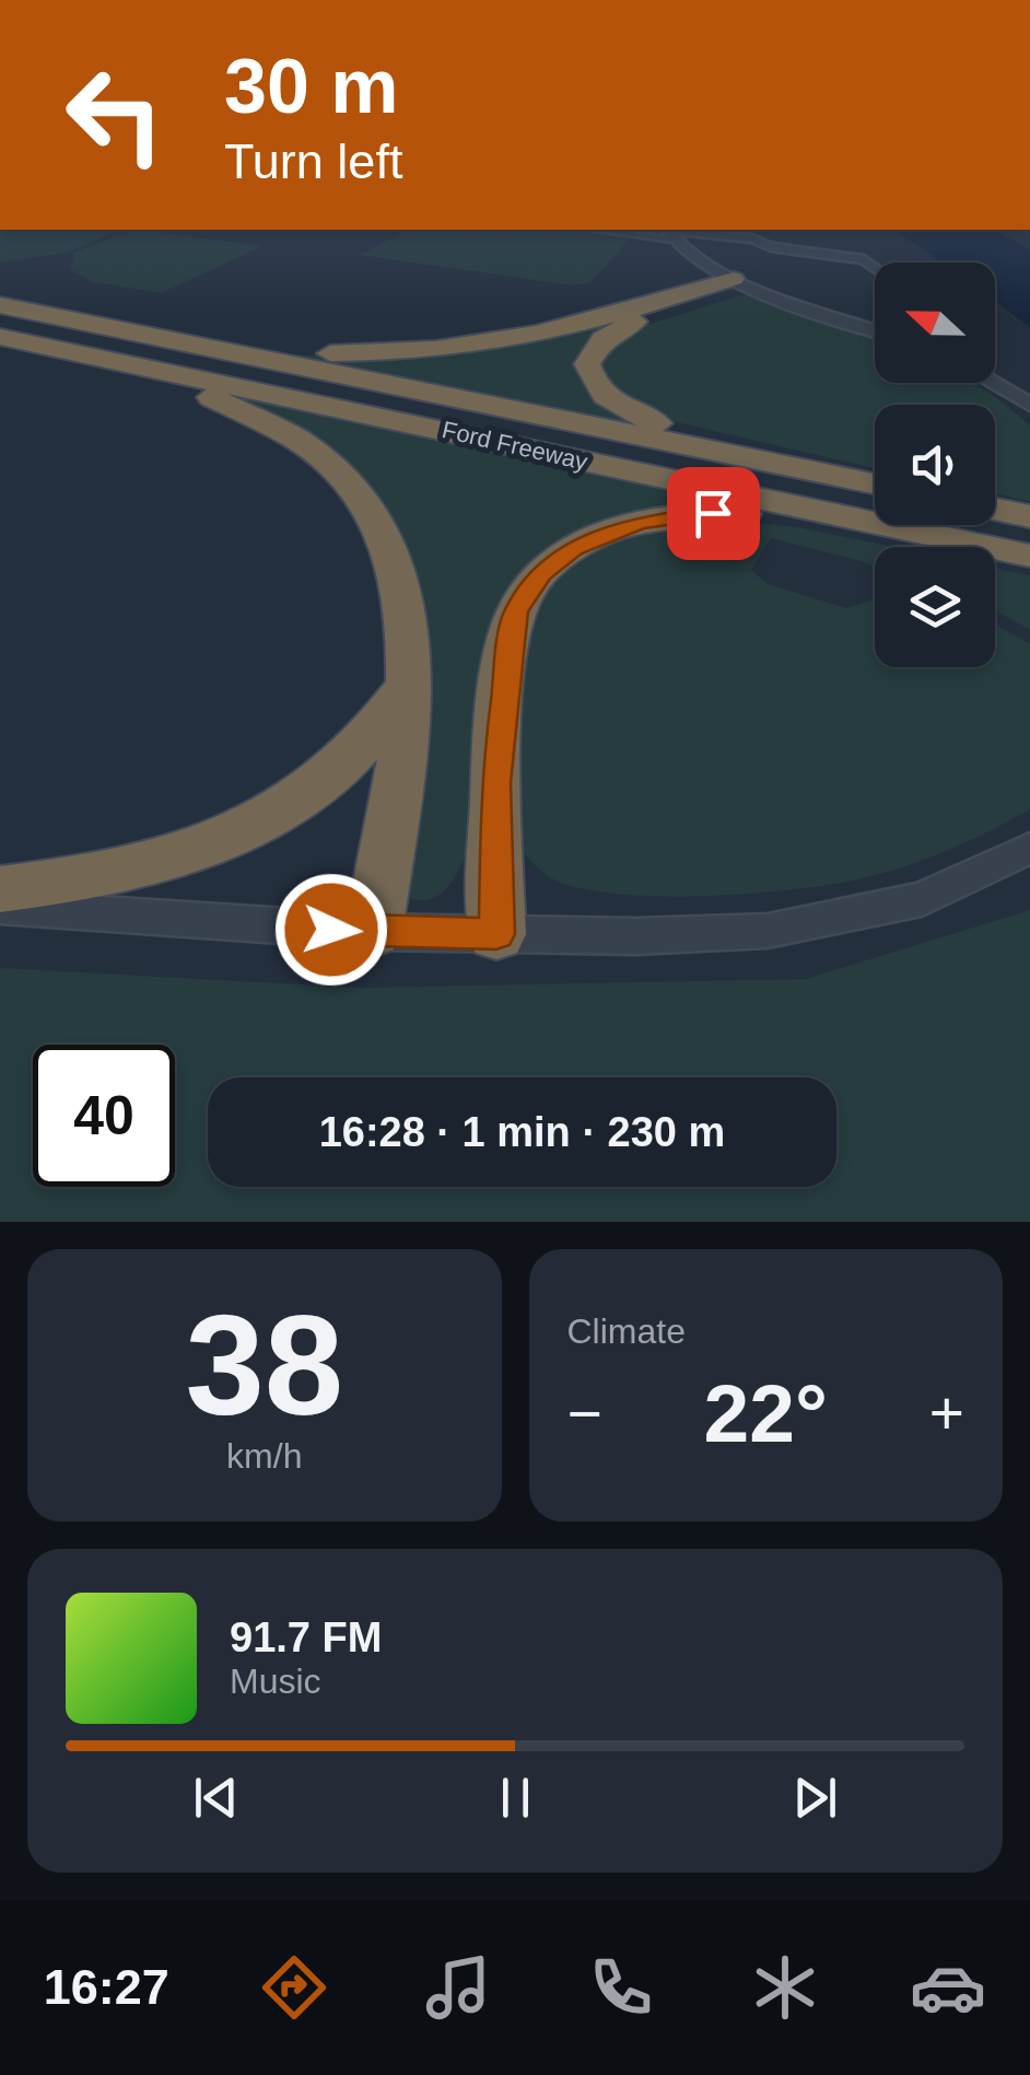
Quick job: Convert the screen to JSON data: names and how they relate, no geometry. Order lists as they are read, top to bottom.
{
  "streets": {
    "highway": ["Ford Freeway"]
  },
  "north": "left",
  "page": {
    "turn": ["30 m", "Turn left"],
    "limit": "40",
    "trip": "16:28 · 1 min · 230 m",
    "tile": [
      ["38", "km/h"],
      "Climate"
    ],
    "heat": ["−", "22°", "+"],
    "song": ["91.7 FM", "Music"],
    "tabs": "16:27"
  }
}
